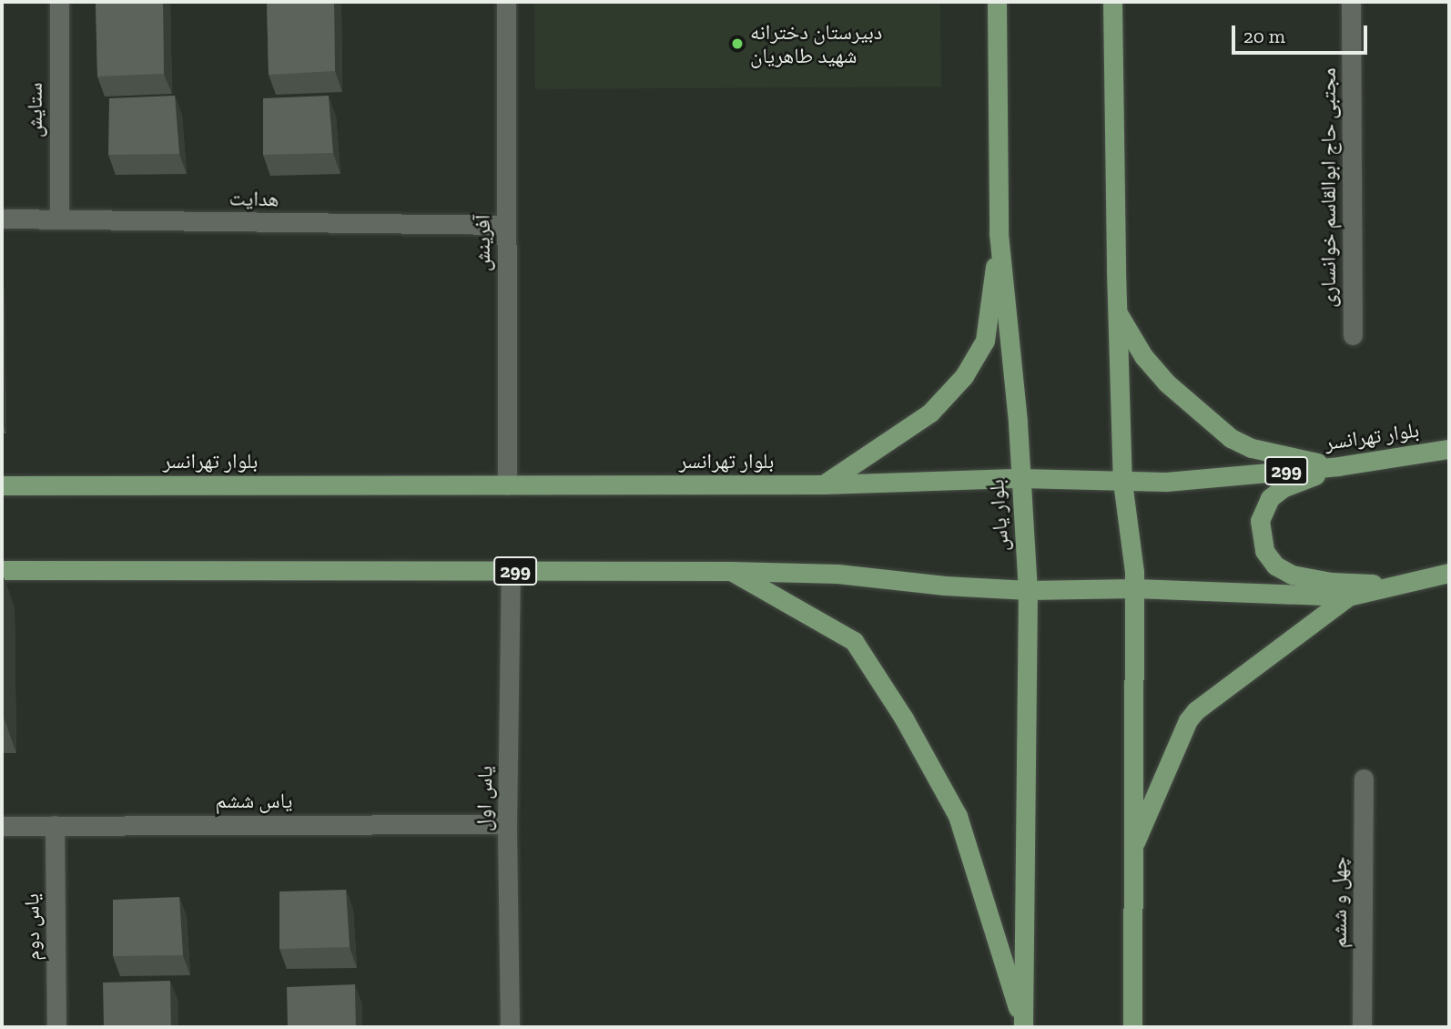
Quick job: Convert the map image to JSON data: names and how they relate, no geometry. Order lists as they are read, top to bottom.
{
  "streets": {
    "main road": ["بلوار تهرانسر", "299", "بلوار یاس"],
    "street": [
      "ستایش",
      "مجتبی حاج ابوالقاسم خوانساری",
      "هدایت",
      "آفرینش",
      "یاس اول",
      "یاس ششم",
      "چهل و ششم",
      "یاس دوم"
    ]
  },
  "crossings": [
    ["ستایش", "هدایت"],
    ["هدایت", "آفرینش"],
    ["آفرینش", "بلوار تهرانسر"],
    ["بلوار تهرانسر", "بلوار یاس"],
    ["299", "بلوار یاس"],
    ["299", "یاس اول"],
    ["یاس اول", "یاس ششم"],
    ["یاس ششم", "یاس دوم"]
  ],
  "places": ["دبیرستان دخترانه شهید طاهریان"],
  "scale_bar": "20 m"
}
